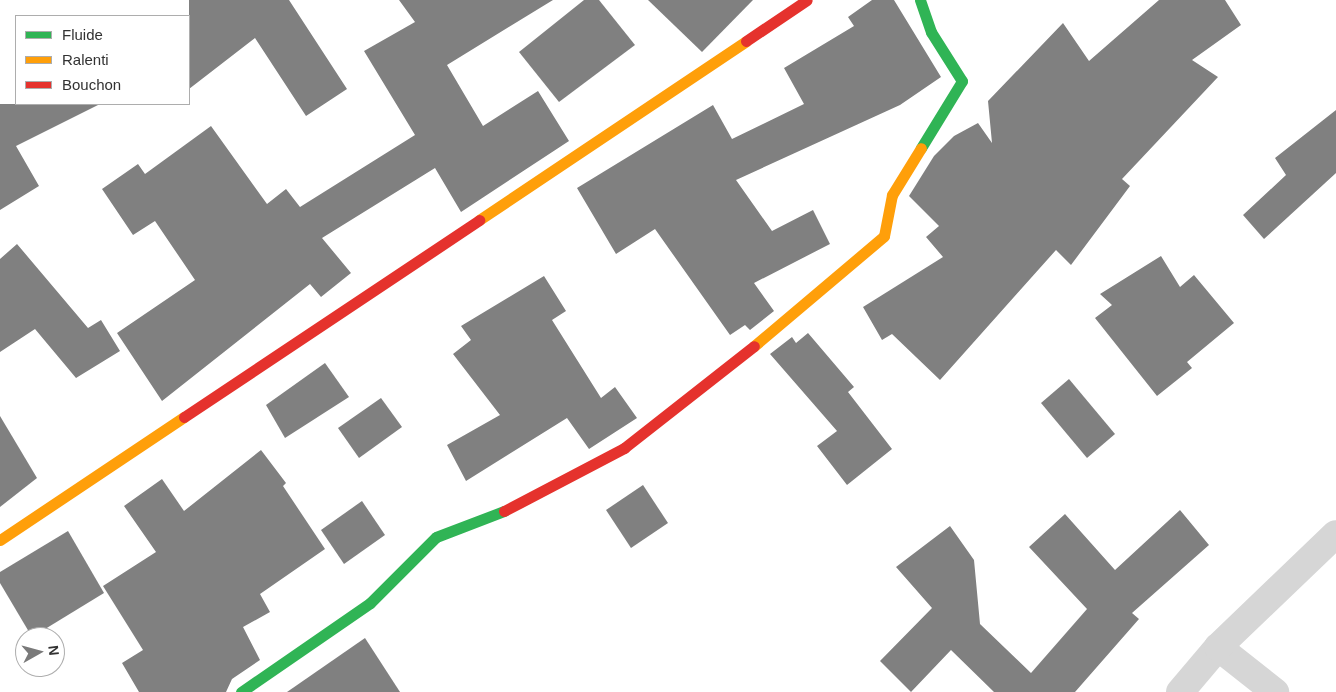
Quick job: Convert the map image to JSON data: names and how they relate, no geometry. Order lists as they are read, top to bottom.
{
  "legend": ["Fluide", "Ralenti", "Bouchon"],
  "north": "right"
}
